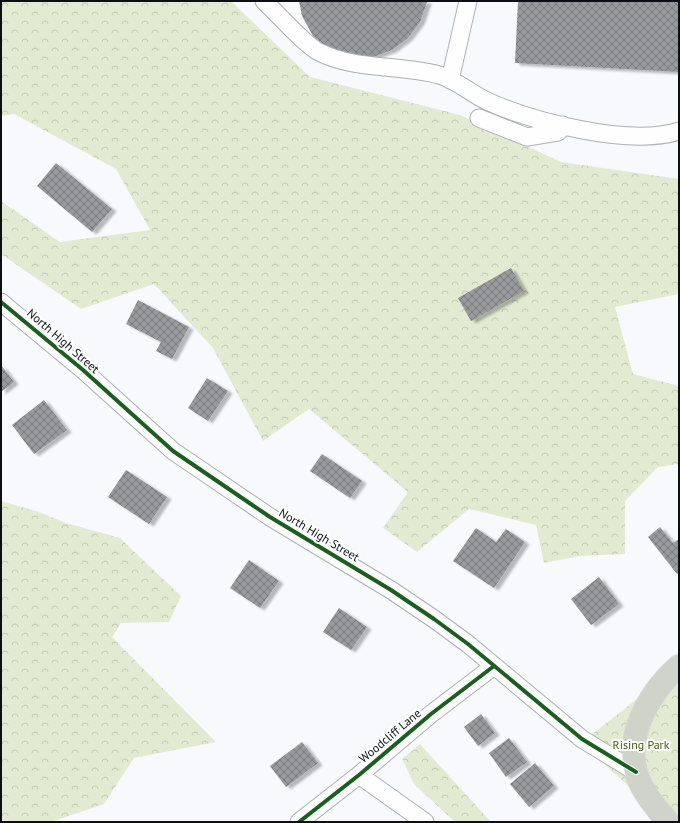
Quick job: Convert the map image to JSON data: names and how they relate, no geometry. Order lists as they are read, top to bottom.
{
  "streets": {
    "street": ["North High Street", "Woodcliff Lane"]
  },
  "crossings": [
    ["North High Street", "Woodcliff Lane"]
  ],
  "parks": ["Rising Park"]
}
